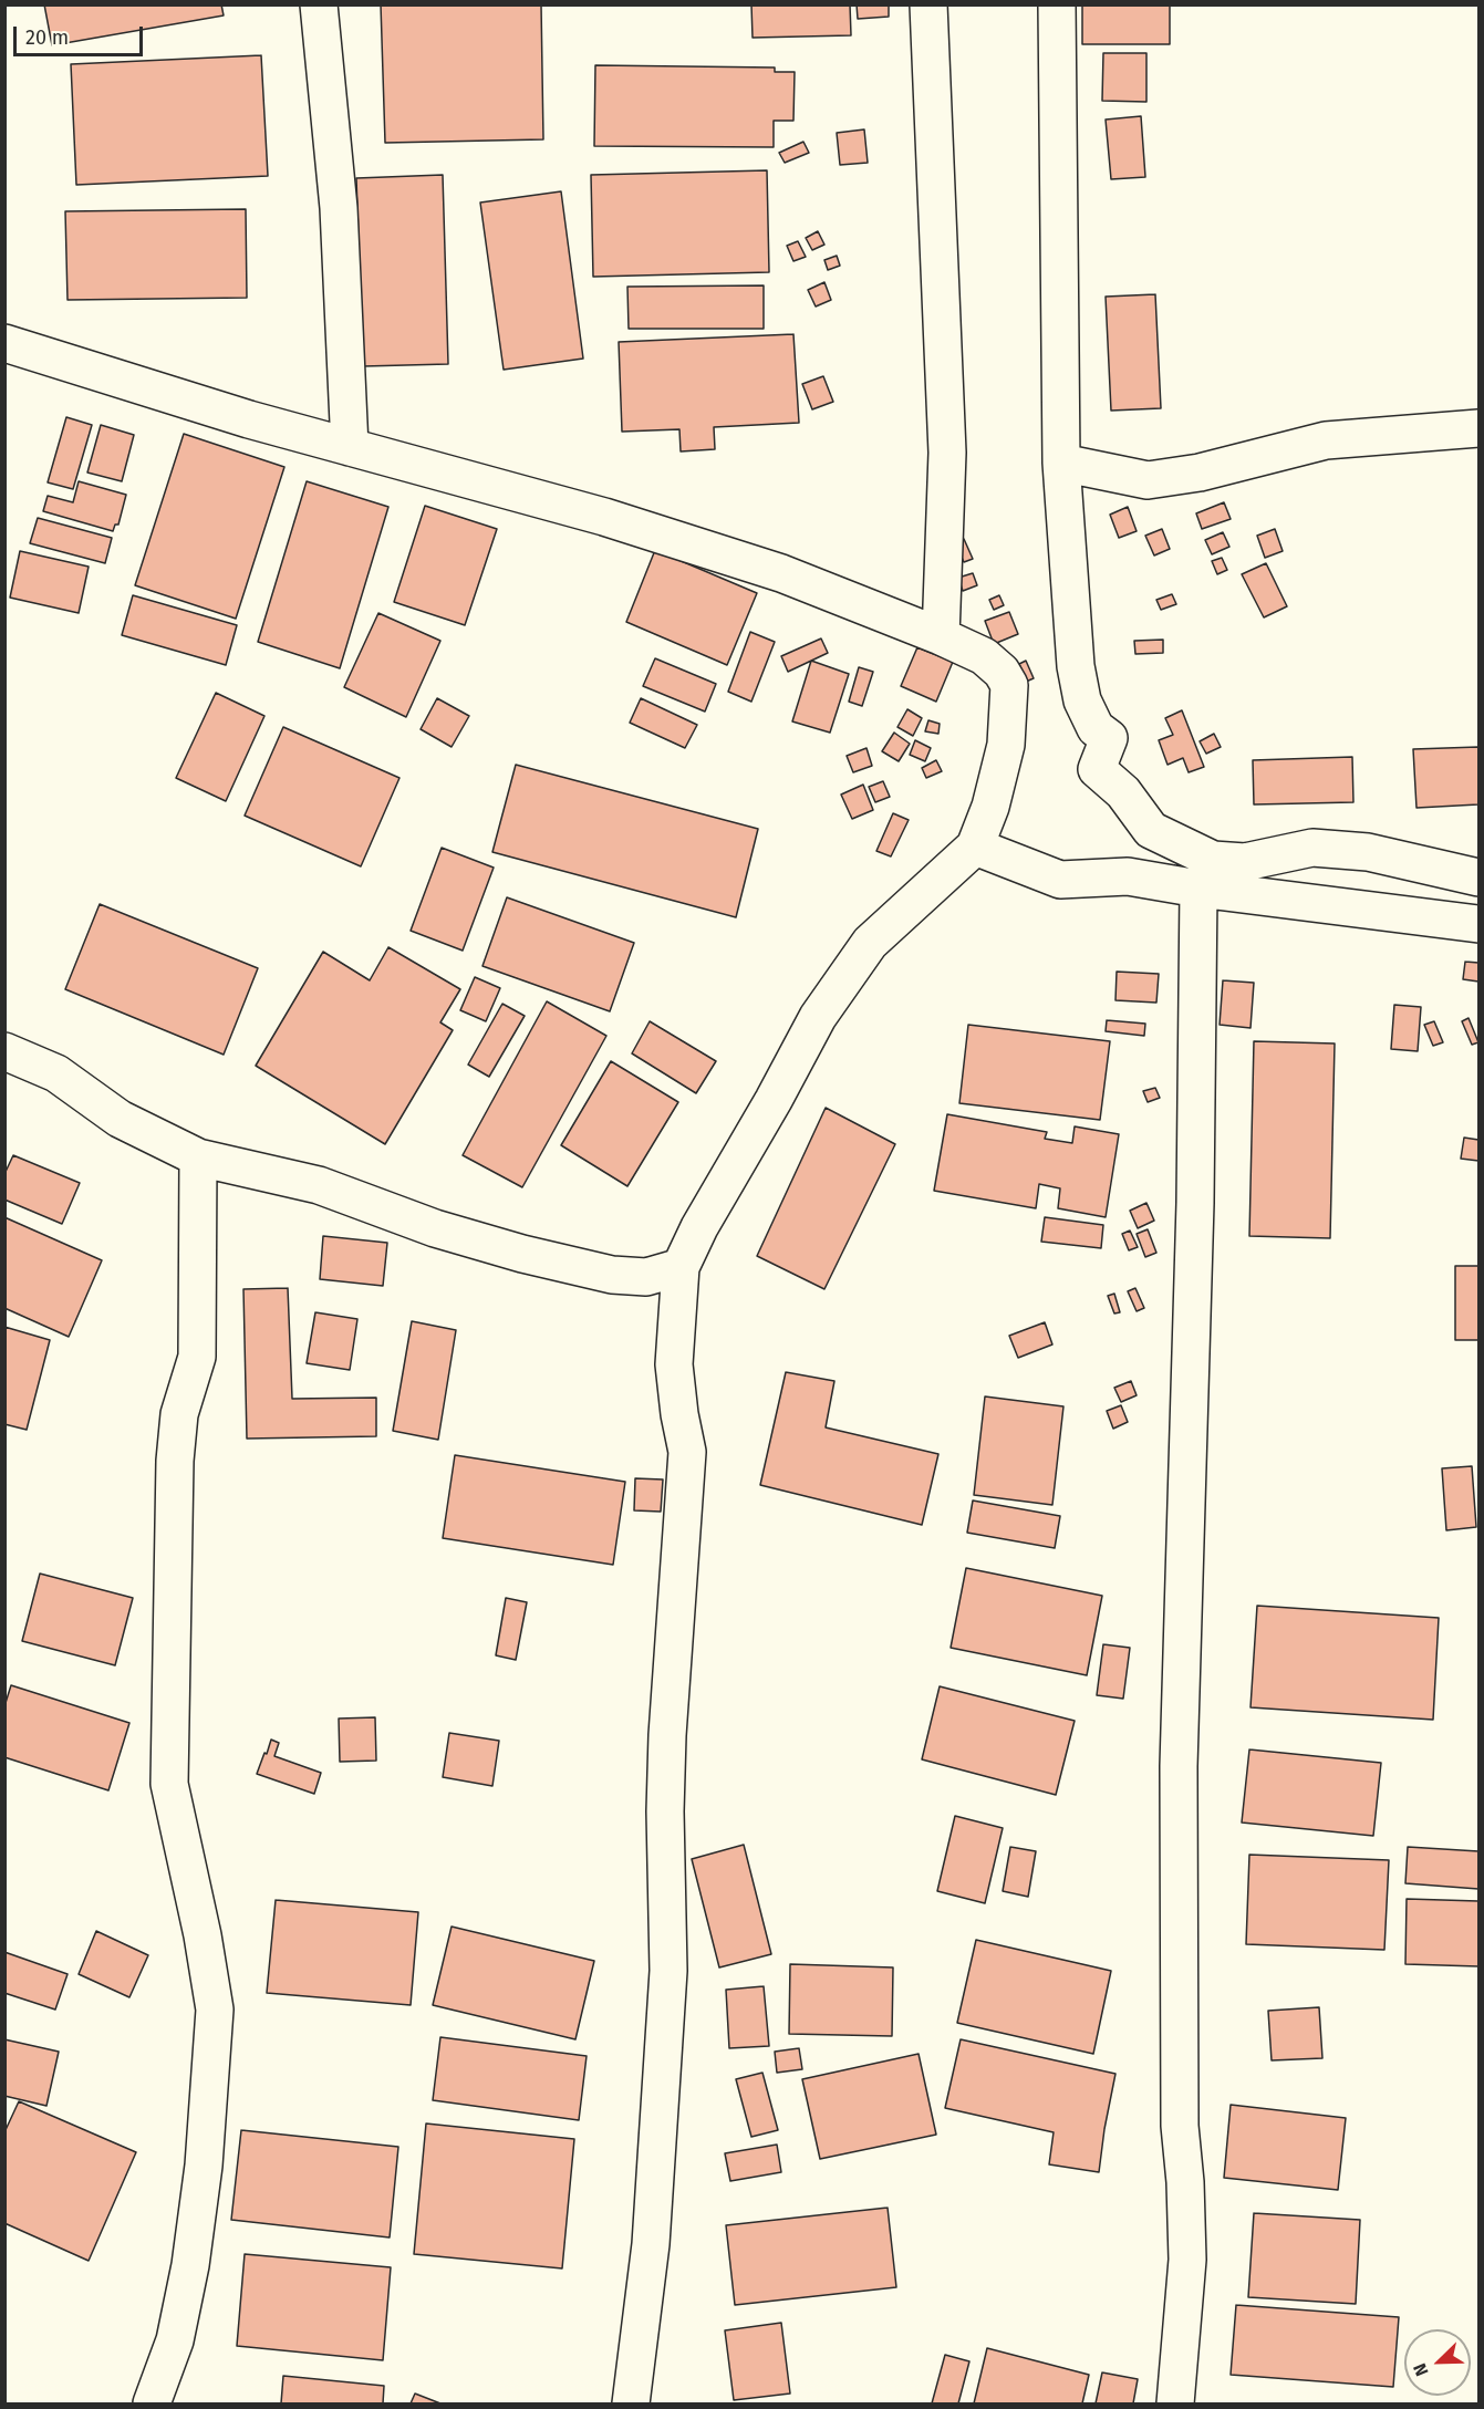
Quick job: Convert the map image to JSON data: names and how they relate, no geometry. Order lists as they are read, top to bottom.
{
  "scale_bar": "20 m",
  "north": "bottom left"
}
